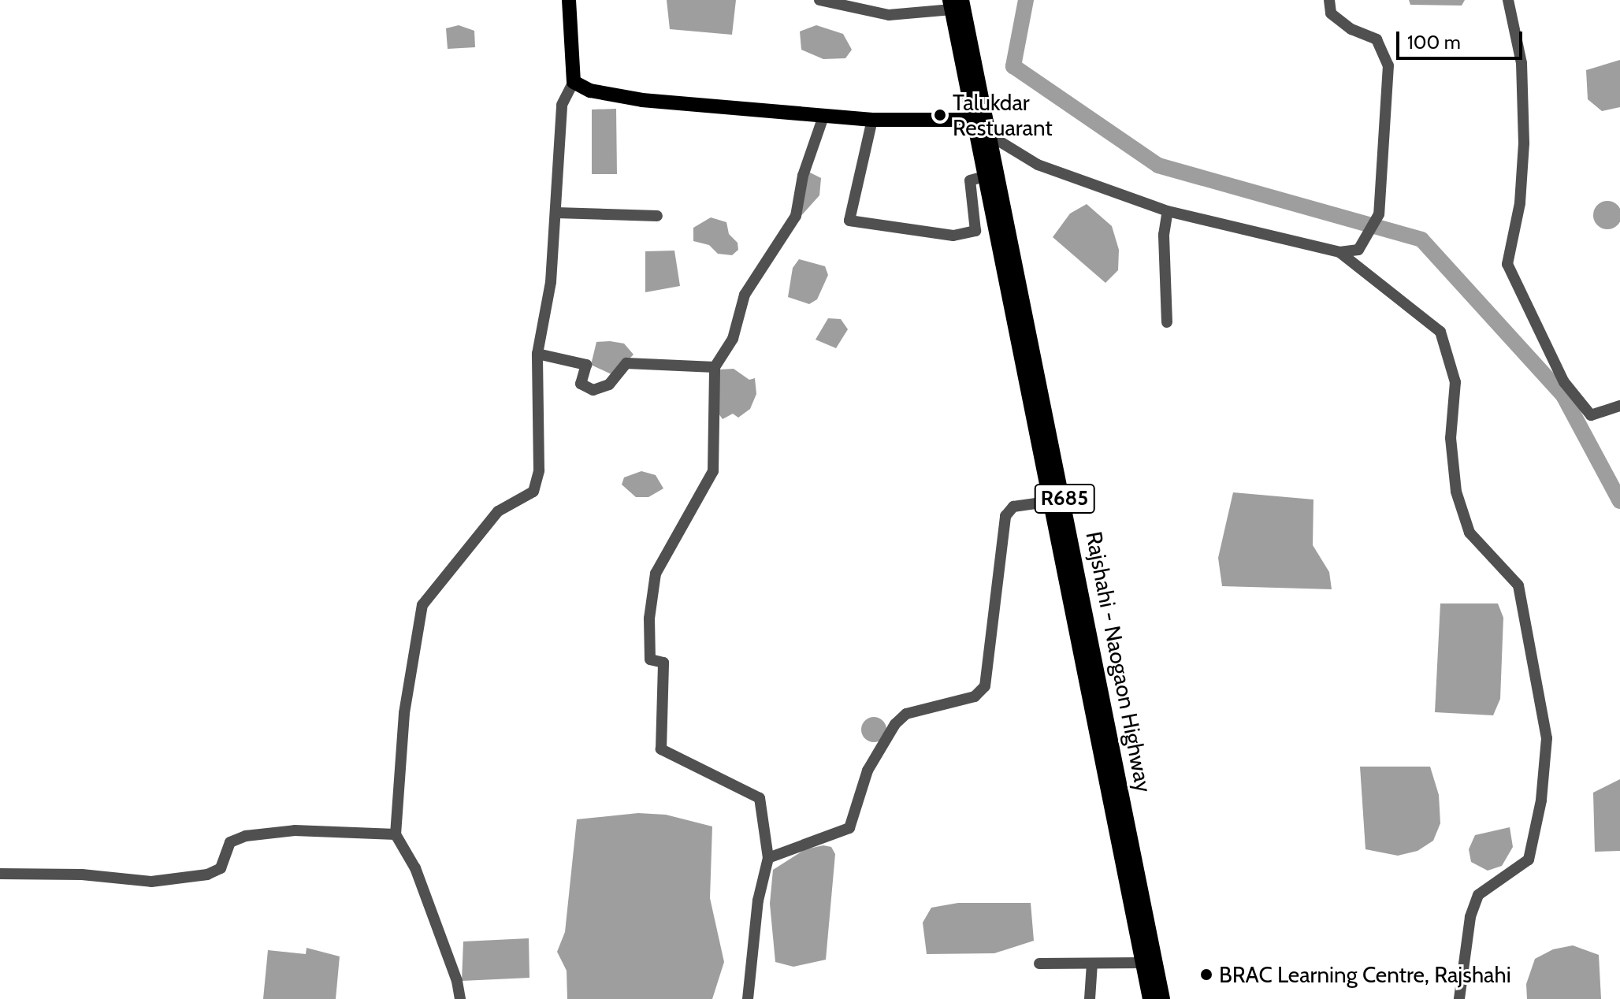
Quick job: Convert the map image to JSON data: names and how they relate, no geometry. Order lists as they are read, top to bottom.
{
  "streets": {
    "main road": ["R685", "Rajshahi - Naogaon Highway"]
  },
  "places": ["Talukdar Restuarant", "BRAC Learning Centre, Rajshahi"],
  "scale_bar": "100 m"
}
